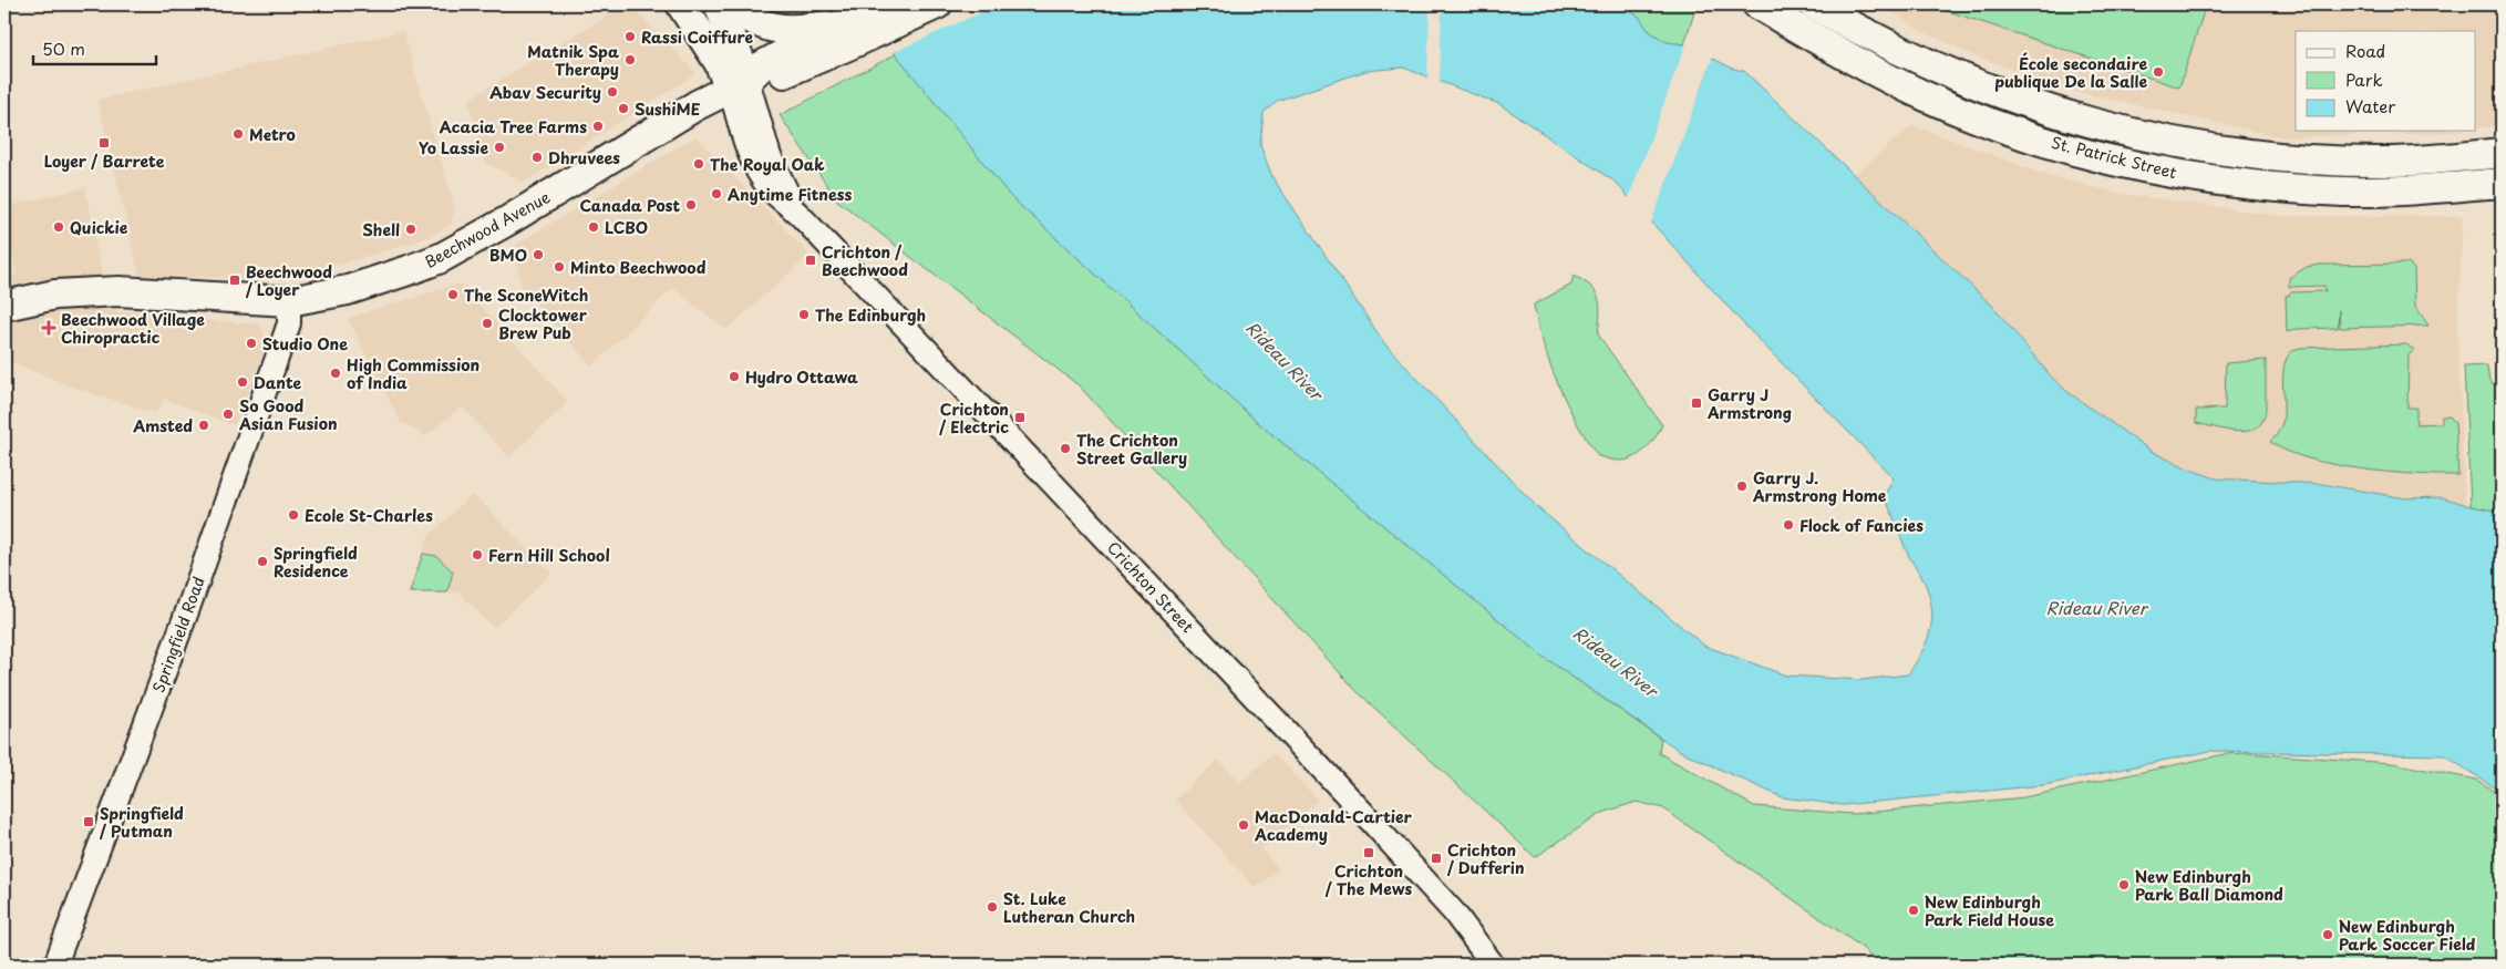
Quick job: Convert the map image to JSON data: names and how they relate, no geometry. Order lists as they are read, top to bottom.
{
  "streets": {
    "main road": ["St. Patrick Street", "Beechwood Avenue"],
    "street": ["Crichton Street", "Springfield Road"]
  },
  "crossings": [
    ["Beechwood Avenue", "Crichton Street"],
    ["Beechwood Avenue", "Springfield Road"]
  ],
  "water": ["Rideau River"],
  "places": {
    "other": [
      "Rassi Coiffure",
      "Matnik Spa Therapy",
      "École secondaire publique De la Salle",
      "Abav Security",
      "SushiME",
      "Acacia Tree Farms",
      "Metro",
      "Yo Lassie",
      "Dhruvees",
      "The Royal Oak",
      "Anytime Fitness",
      "Canada Post",
      "Quickie",
      "LCBO",
      "Shell",
      "BMO",
      "Minto Beechwood",
      "The SconeWitch",
      "The Edinburgh",
      "Clocktower Brew Pub",
      "Studio One",
      "High Commission of India",
      "Hydro Ottawa",
      "Dante",
      "So Good Asian Fusion",
      "Amsted",
      "The Crichton Street Gallery",
      "Garry J. Armstrong Home",
      "Ecole St-Charles",
      "Flock of Fancies",
      "Fern Hill School",
      "Springfield Residence",
      "MacDonald-Cartier Academy",
      "New Edinburgh Park Ball Diamond",
      "St. Luke Lutheran Church",
      "New Edinburgh Park Field House",
      "New Edinburgh Park Soccer Field"
    ],
    "transit": [
      "Loyer / Barrete",
      "Crichton / Beechwood",
      "Beechwood / Loyer",
      "Garry J Armstrong",
      "Crichton / Electric",
      "Springfield / Putman",
      "Crichton / The Mews",
      "Crichton / Dufferin"
    ],
    "health": ["Beechwood Village Chiropractic"]
  },
  "legend": ["Road", "Park", "Water"],
  "scale_bar": "50 m"
}
